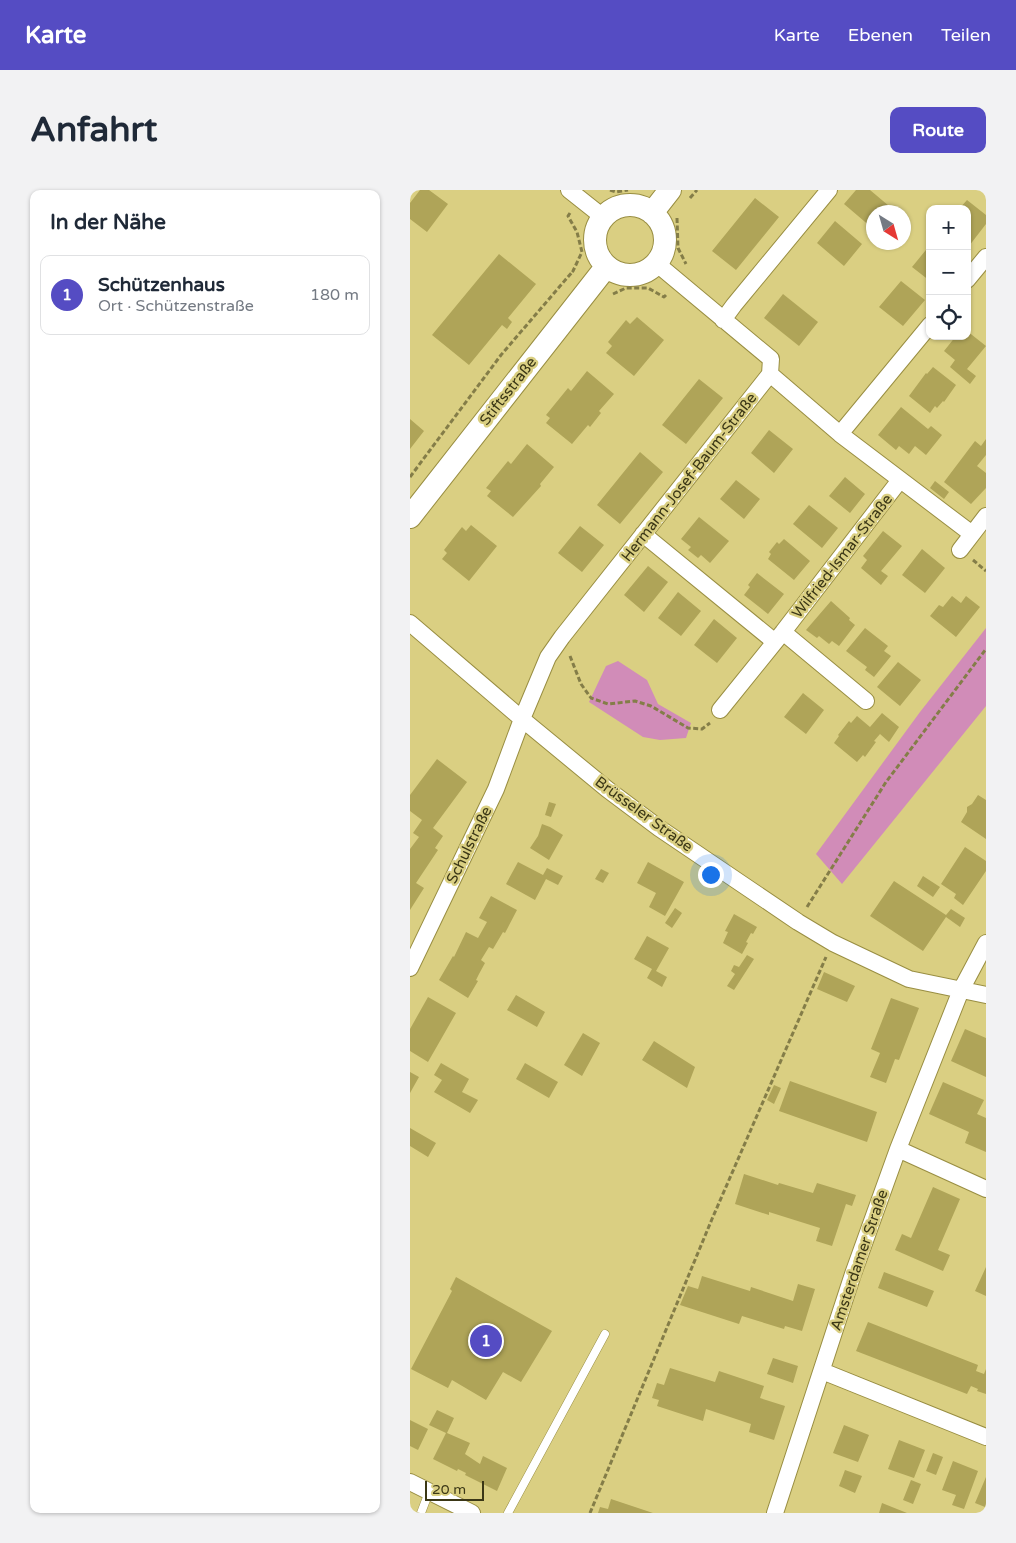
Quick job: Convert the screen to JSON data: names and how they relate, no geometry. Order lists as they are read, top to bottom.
{
  "streets": {
    "street": [
      "Stiftsstraße",
      "Hermann-Josef-Baum-Straße",
      "Wilfried-Ismar-Straße",
      "Brüsseler Straße",
      "Schulstraße",
      "Amsterdamer Straße"
    ]
  },
  "crossings": [
    ["Hermann-Josef-Baum-Straße", "Wilfried-Ismar-Straße"],
    ["Hermann-Josef-Baum-Straße", "Brüsseler Straße"],
    ["Hermann-Josef-Baum-Straße", "Schulstraße"],
    ["Brüsseler Straße", "Schulstraße"],
    ["Brüsseler Straße", "Amsterdamer Straße"]
  ],
  "scale_bar": "20 m",
  "north": "bottom right",
  "page": {
    "header": "Karte",
    "nav": ["Karte", "Ebenen", "Teilen"],
    "buttons": "Route",
    "title": "Anfahrt",
    "heading": "In der Nähe",
    "map_buttons": ["+", "−"],
    "list": [
      {
        "mark": "1",
        "name": "Schützenhaus",
        "note": "Ort · Schützenstraße",
        "value": "180 m"
      }
    ],
    "pins": "1",
    "scale": "20 m"
  }
}
